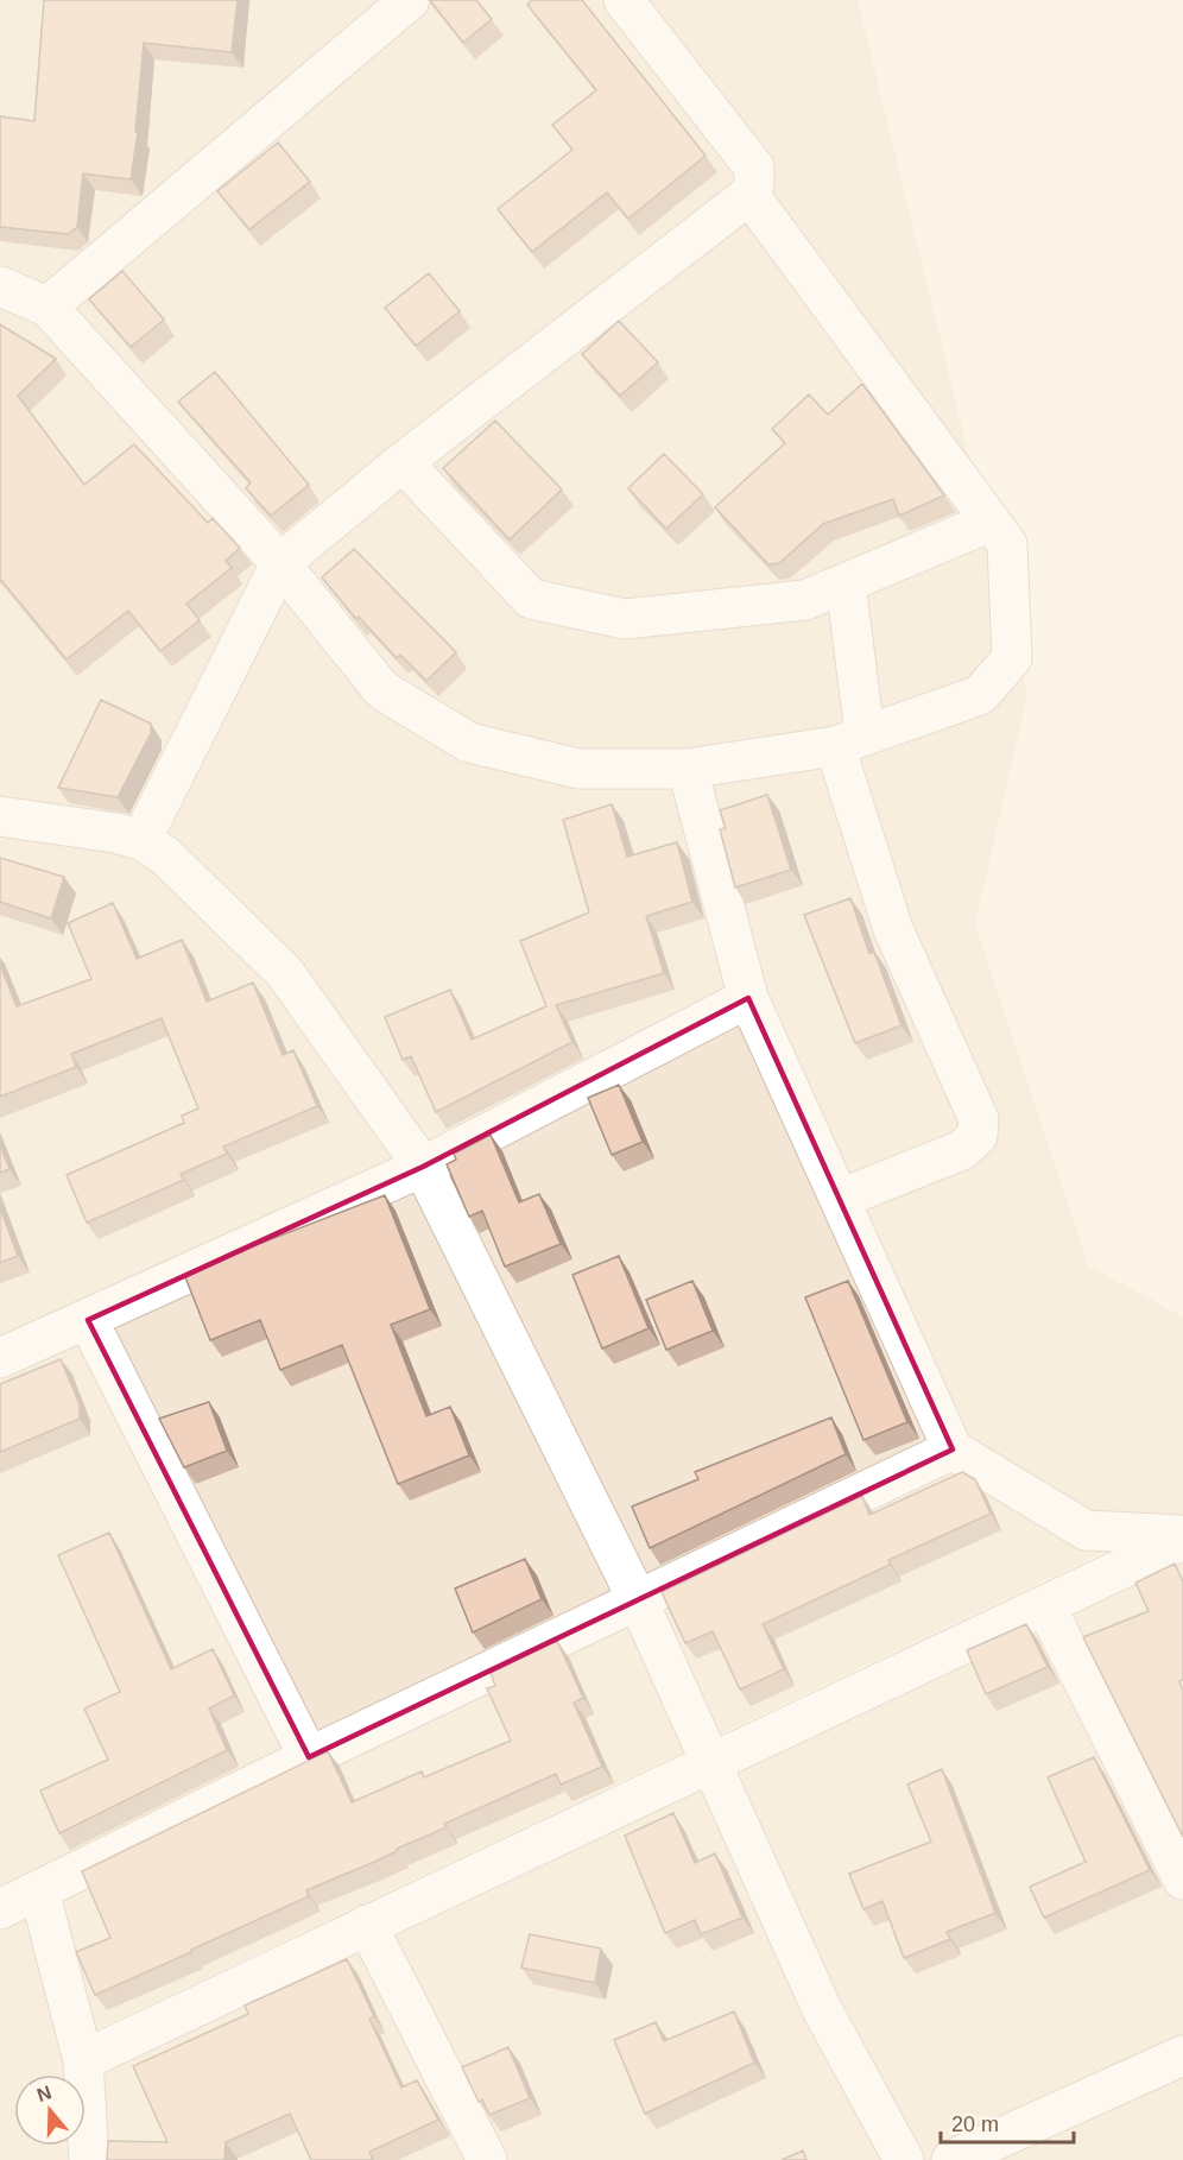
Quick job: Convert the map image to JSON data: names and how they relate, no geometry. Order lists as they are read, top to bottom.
{
  "scale_bar": "20 m",
  "north": "top"
}
